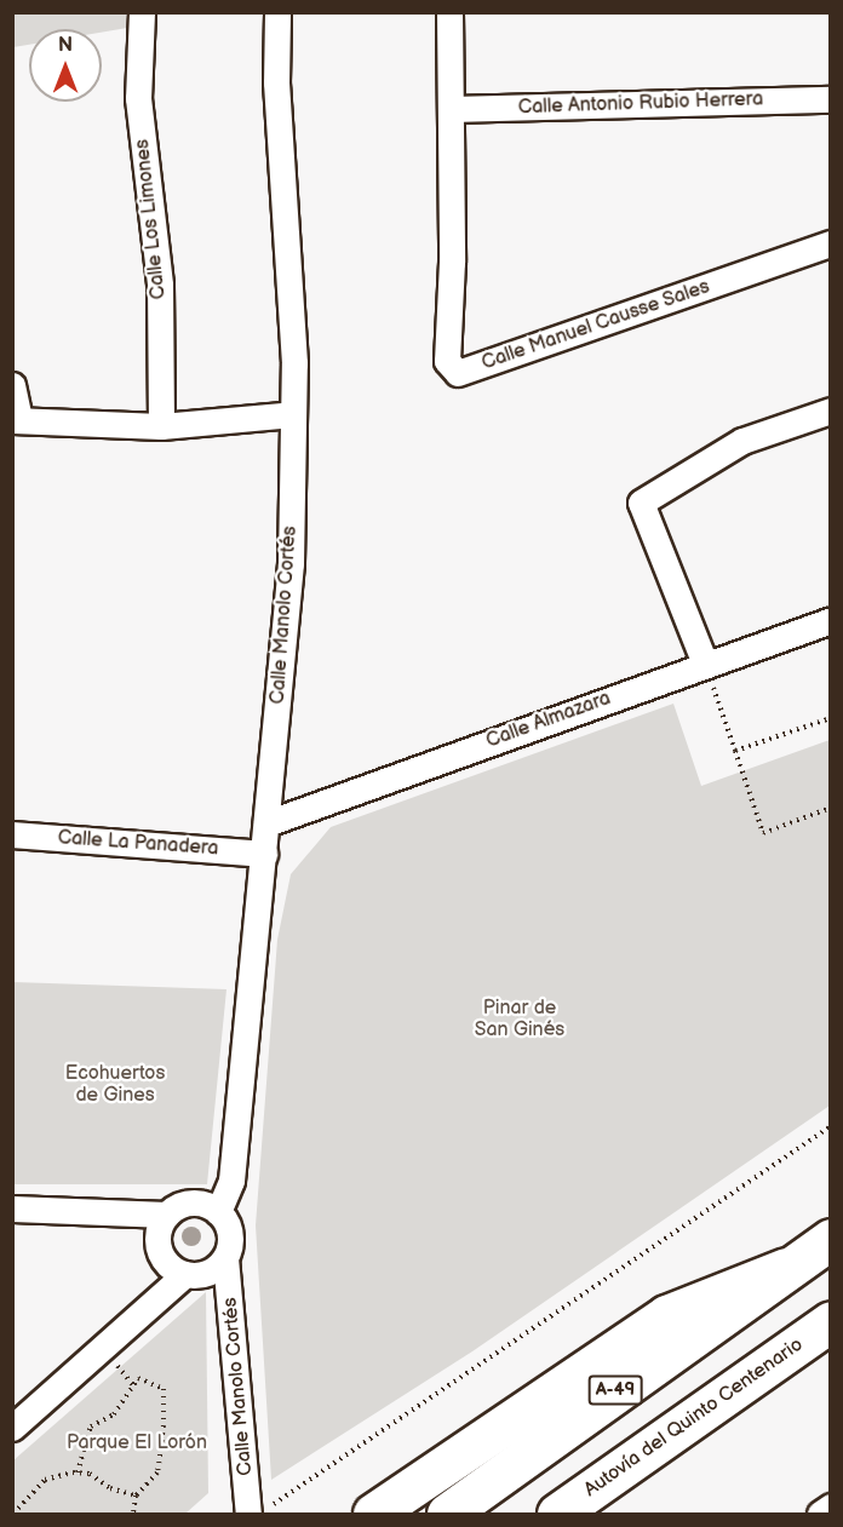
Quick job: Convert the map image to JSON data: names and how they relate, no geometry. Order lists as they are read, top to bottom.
{
  "streets": {
    "highway": ["A-49", "Autovía del Quinto Centenario"],
    "street": [
      "Calle Antonio Rubio Herrera",
      "Calle Los Limones",
      "Calle Manuel Causse Sales",
      "Calle Manolo Cortés",
      "Calle Almazara",
      "Calle La Panadera"
    ]
  },
  "crossings": [
    ["Calle Antonio Rubio Herrera", "Calle Manuel Causse Sales"],
    ["Calle Manolo Cortés", "Calle Almazara"],
    ["Calle Manolo Cortés", "Calle La Panadera"]
  ],
  "parks": ["Pinar de San Ginés", "Ecohuertos de Gines", "Parque El Lorón"],
  "north": "top"
}
